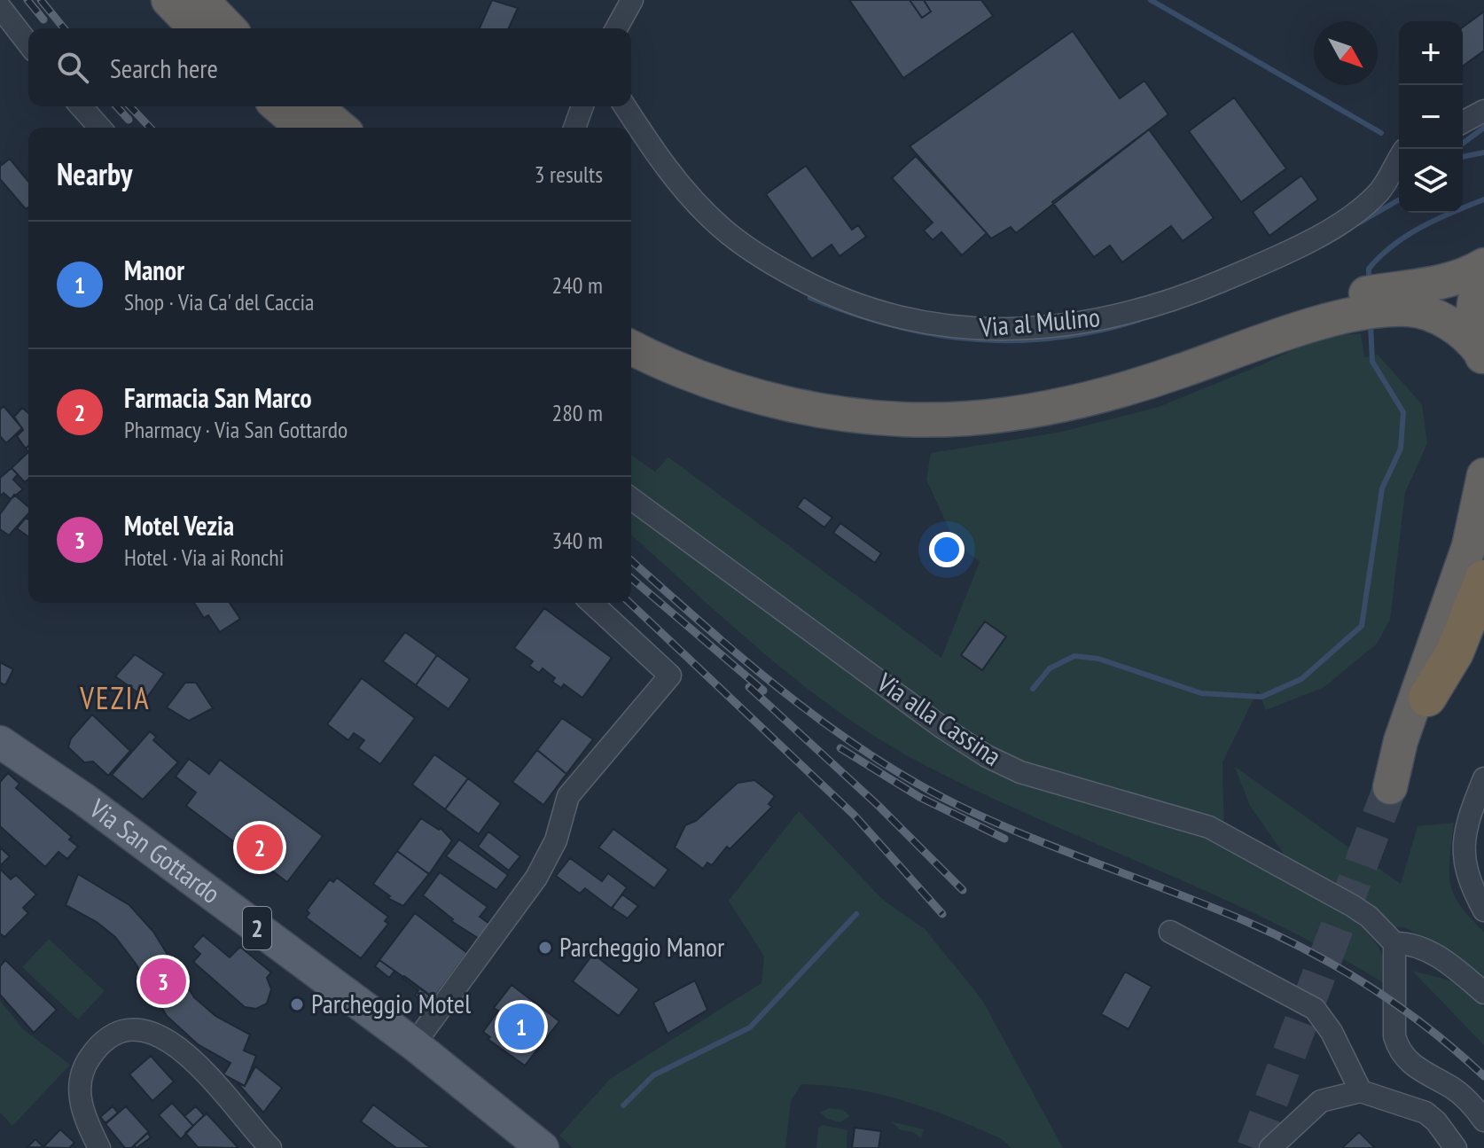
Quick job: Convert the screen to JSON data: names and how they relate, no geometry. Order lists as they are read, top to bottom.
{
  "streets": {
    "main road": ["Via San Gottardo", "2"],
    "street": ["Via al Mulino", "Via alla Cassina"]
  },
  "districts": ["VEZIA"],
  "places": ["Parcheggio Manor", "Parcheggio Motel"],
  "north": "bottom right",
  "page": {
    "map_buttons": ["+", "−"],
    "search": "Search here",
    "heading": ["Nearby", "3 results"],
    "list": [
      {
        "mark": "1",
        "name": "Manor",
        "note": "Shop · Via Ca' del Caccia",
        "value": "240 m"
      },
      {
        "mark": "2",
        "name": "Farmacia San Marco",
        "note": "Pharmacy · Via San Gottardo",
        "value": "280 m"
      },
      {
        "mark": "3",
        "name": "Motel Vezia",
        "note": "Hotel · Via ai Ronchi",
        "value": "340 m"
      }
    ],
    "pins": ["2", "3", "1"]
  }
}
